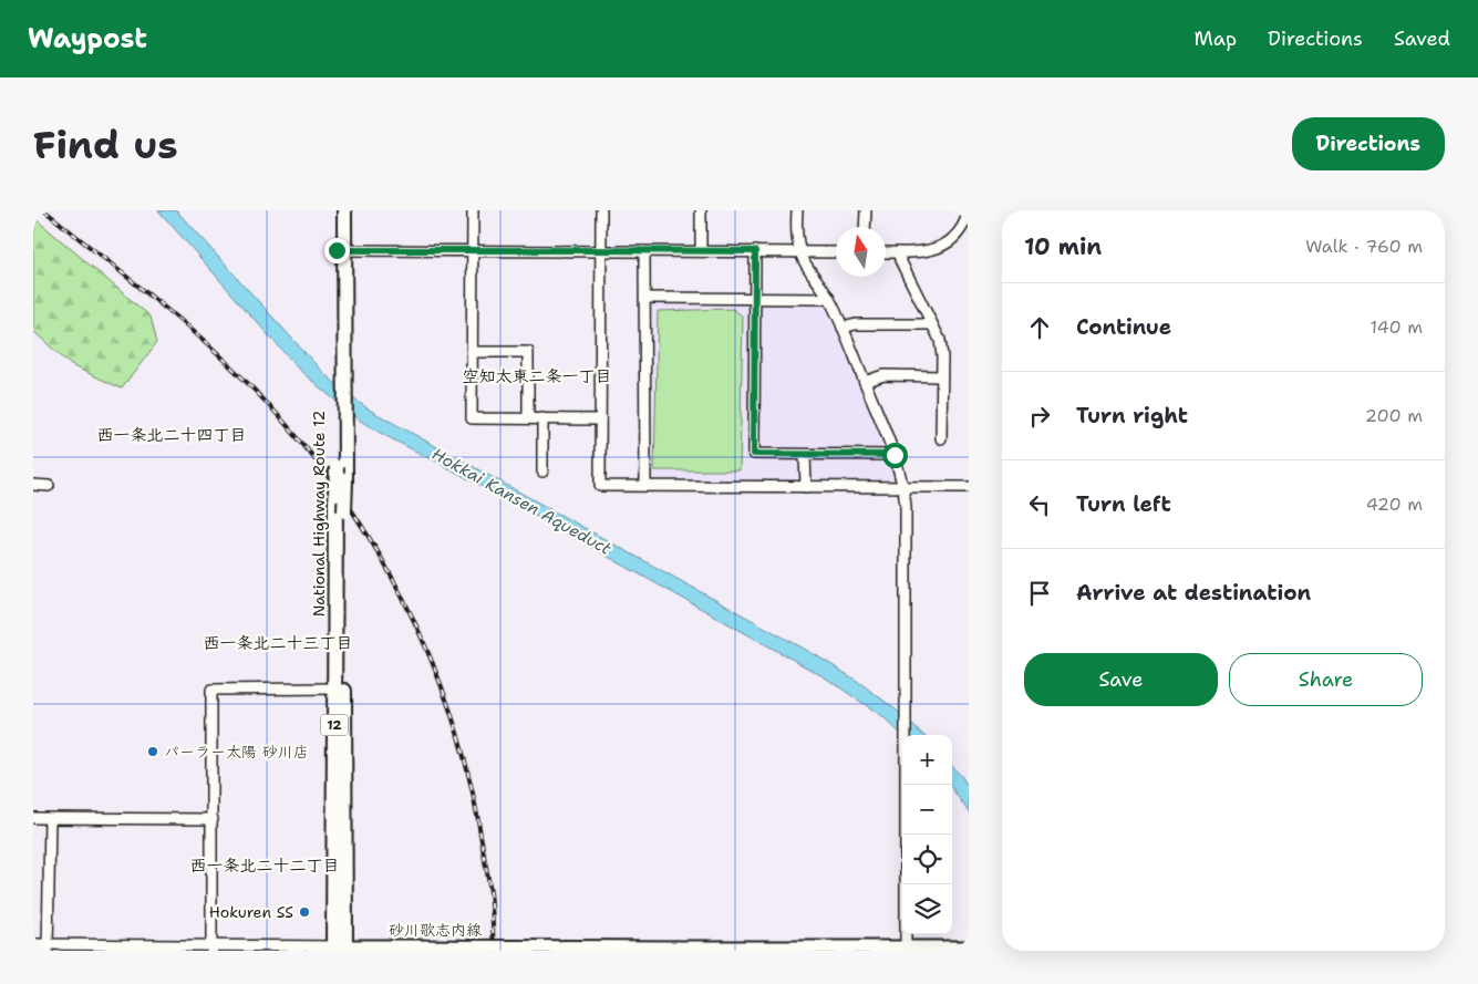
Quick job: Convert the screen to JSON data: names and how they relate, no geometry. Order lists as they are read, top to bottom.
{
  "streets": {
    "highway": ["National Highway Route 12", "12"],
    "main road": ["砂川歌志内線"]
  },
  "crossings": [
    ["National Highway Route 12", "砂川歌志内線"]
  ],
  "districts": [
    "空知太東二条一丁目",
    "西一条北二十四丁目",
    "西一条北二十三丁目",
    "西一条北二十二丁目"
  ],
  "water": ["Hokkai Kansen Aqueduct"],
  "places": ["パーラー太陽 砂川店", "Hokuren SS"],
  "north": "top",
  "page": {
    "header": "Waypost",
    "nav": ["Map", "Directions", "Saved"],
    "buttons": [
      "Directions",
      ["Save", "Share"]
    ],
    "title": "Find us",
    "heading": ["10 min", "Walk · 760 m"],
    "list": [
      ["Continue", "140 m"],
      ["Turn right", "200 m"],
      ["Turn left", "420 m"],
      "Arrive at destination"
    ],
    "map_buttons": ["+", "−"]
  }
}
